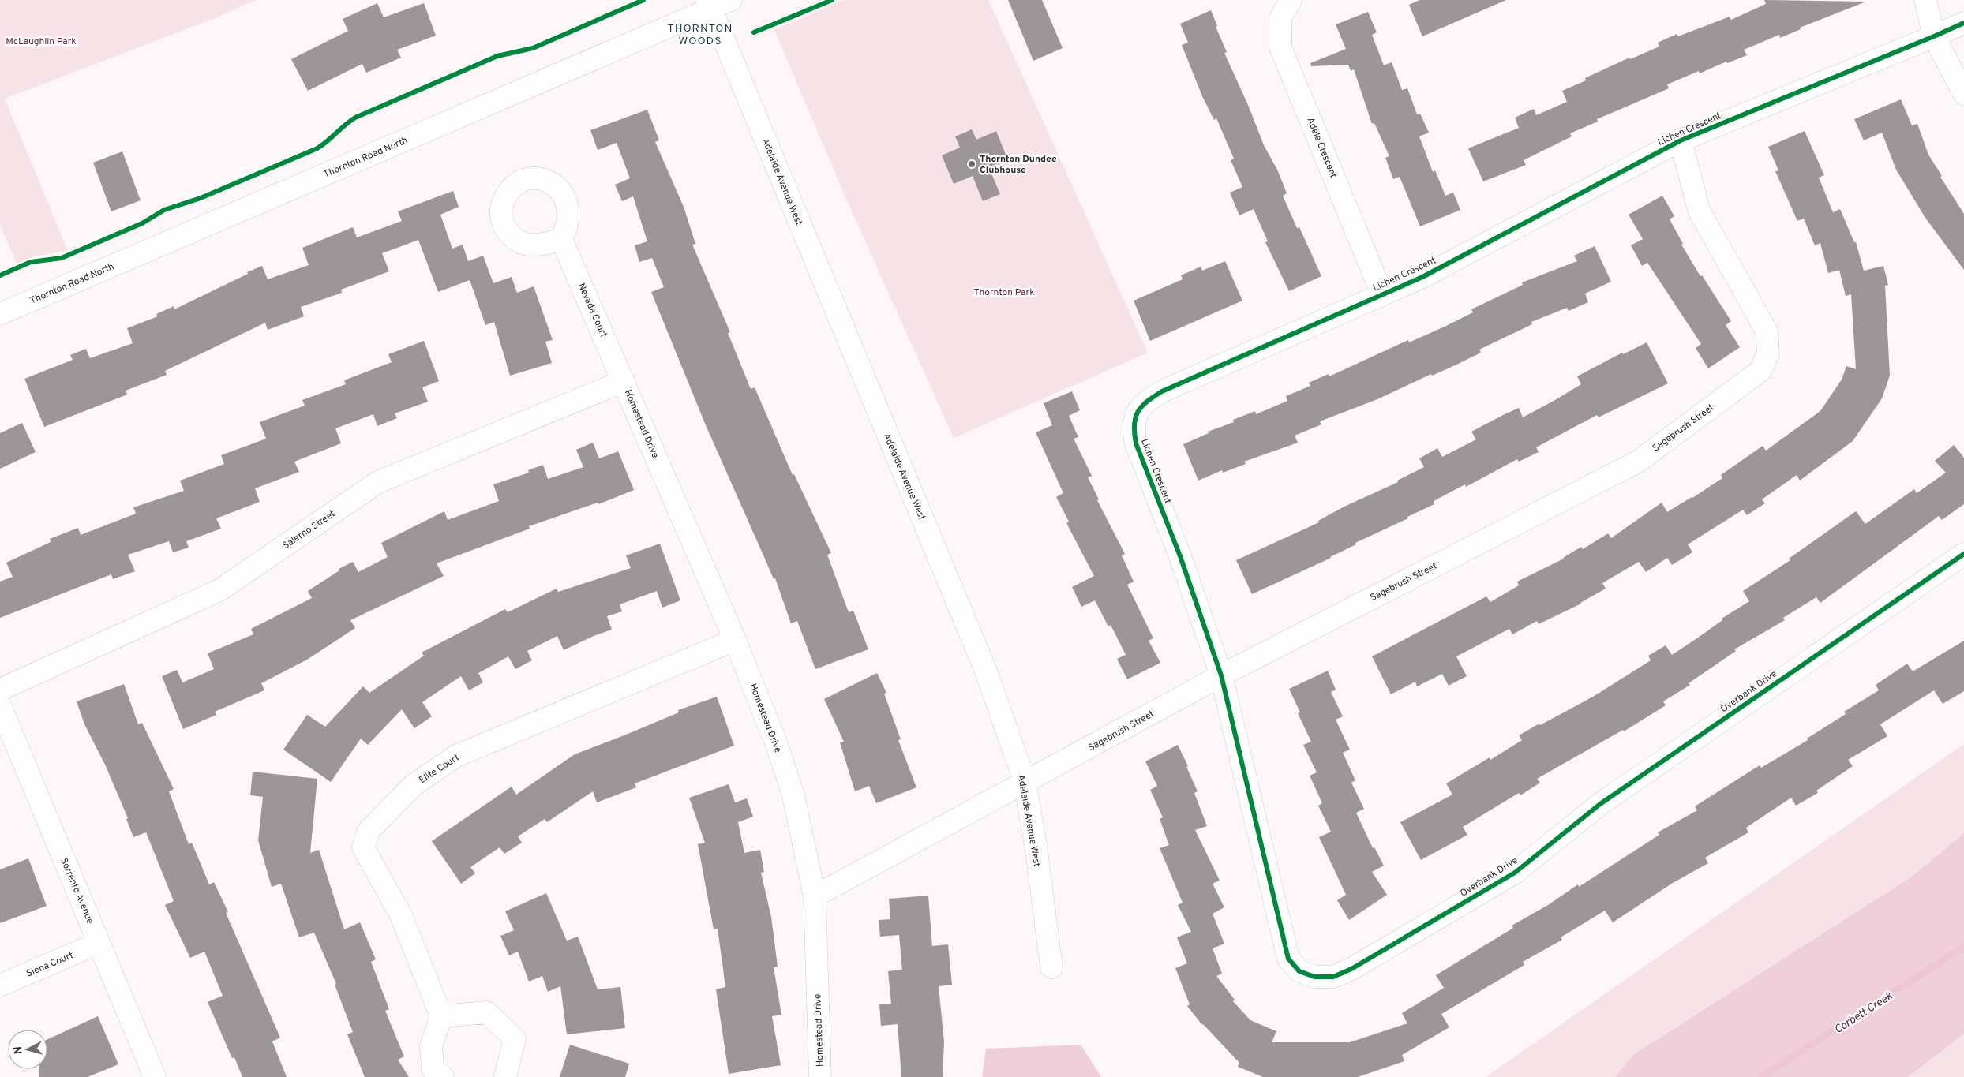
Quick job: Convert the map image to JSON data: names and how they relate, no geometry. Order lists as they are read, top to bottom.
{
  "streets": {
    "street": [
      "Lichen Crescent",
      "Adele Crescent",
      "Thornton Road North",
      "Adelaide Avenue West",
      "Nevada Court",
      "Homestead Drive",
      "Sagebrush Street",
      "Salerno Street",
      "Overbank Drive",
      "Elite Court",
      "Sorrento Avenue",
      "Siena Court"
    ]
  },
  "crossings": [
    ["Lichen Crescent", "Adele Crescent"],
    ["Lichen Crescent", "Sagebrush Street"],
    ["Lichen Crescent", "Overbank Drive"],
    ["Thornton Road North", "Adelaide Avenue West"],
    ["Adelaide Avenue West", "Sagebrush Street"],
    ["Nevada Court", "Homestead Drive"],
    ["Nevada Court", "Salerno Street"],
    ["Homestead Drive", "Sagebrush Street"],
    ["Homestead Drive", "Salerno Street"],
    ["Homestead Drive", "Elite Court"],
    ["Sagebrush Street", "Overbank Drive"],
    ["Sorrento Avenue", "Siena Court"]
  ],
  "districts": ["THORNTON WOODS"],
  "water": ["Corbett Creek"],
  "parks": ["McLaughlin Park", "Thornton Park"],
  "places": ["Thornton Dundee Clubhouse"],
  "north": "left"
}
